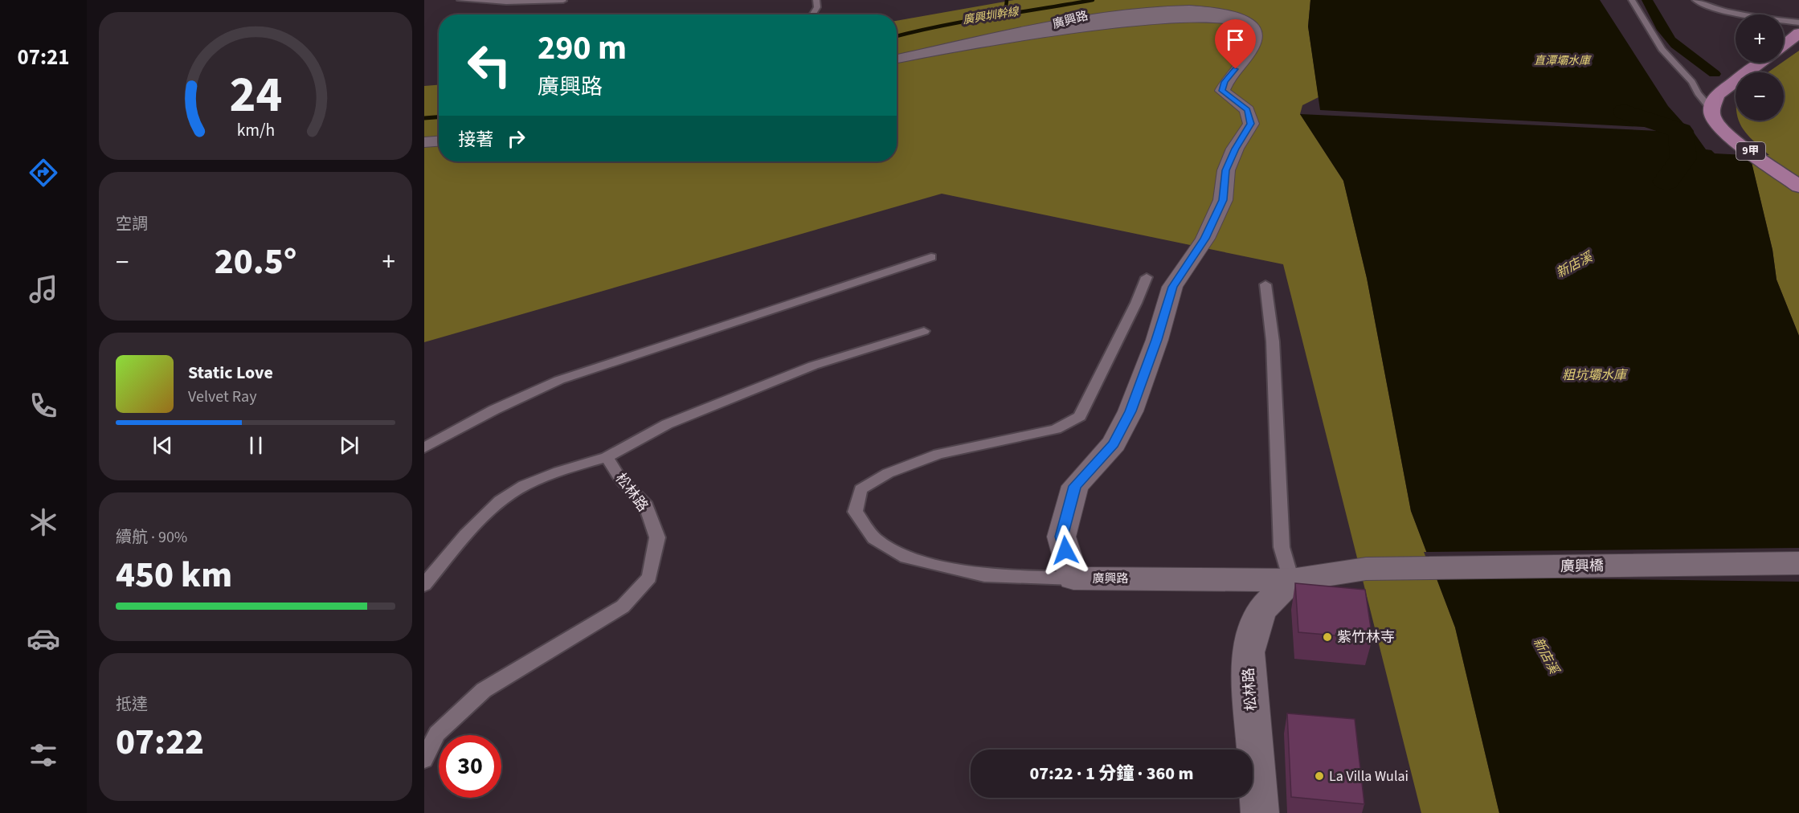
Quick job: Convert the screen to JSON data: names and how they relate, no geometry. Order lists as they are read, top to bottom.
{
  "streets": {
    "main road": ["9甲"],
    "street": ["廣興路", "松林路", "廣興橋"]
  },
  "crossings": [
    ["廣興路", "松林路"],
    ["廣興路", "廣興橋"]
  ],
  "water": [
    "廣興圳幹線",
    "直潭壩水庫",
    "新店溪",
    "粗坑壩水庫"
  ],
  "places": ["紫竹林寺", "La Villa Wulai"],
  "page": {
    "tabs": "07:21",
    "map_buttons": ["+", "−"],
    "turn": ["290 m", "廣興路"],
    "then": "接著",
    "tile": [
      "空調",
      ["續航 · 90%", "450 km"],
      ["抵達", "07:22"]
    ],
    "heat": ["−", "20.5°", "+"],
    "song": ["Static Love", "Velvet Ray"],
    "limit": "30",
    "trip": "07:22 · 1 分鐘 · 360 m",
    "gauge": ["24", "km/h"]
  }
}
